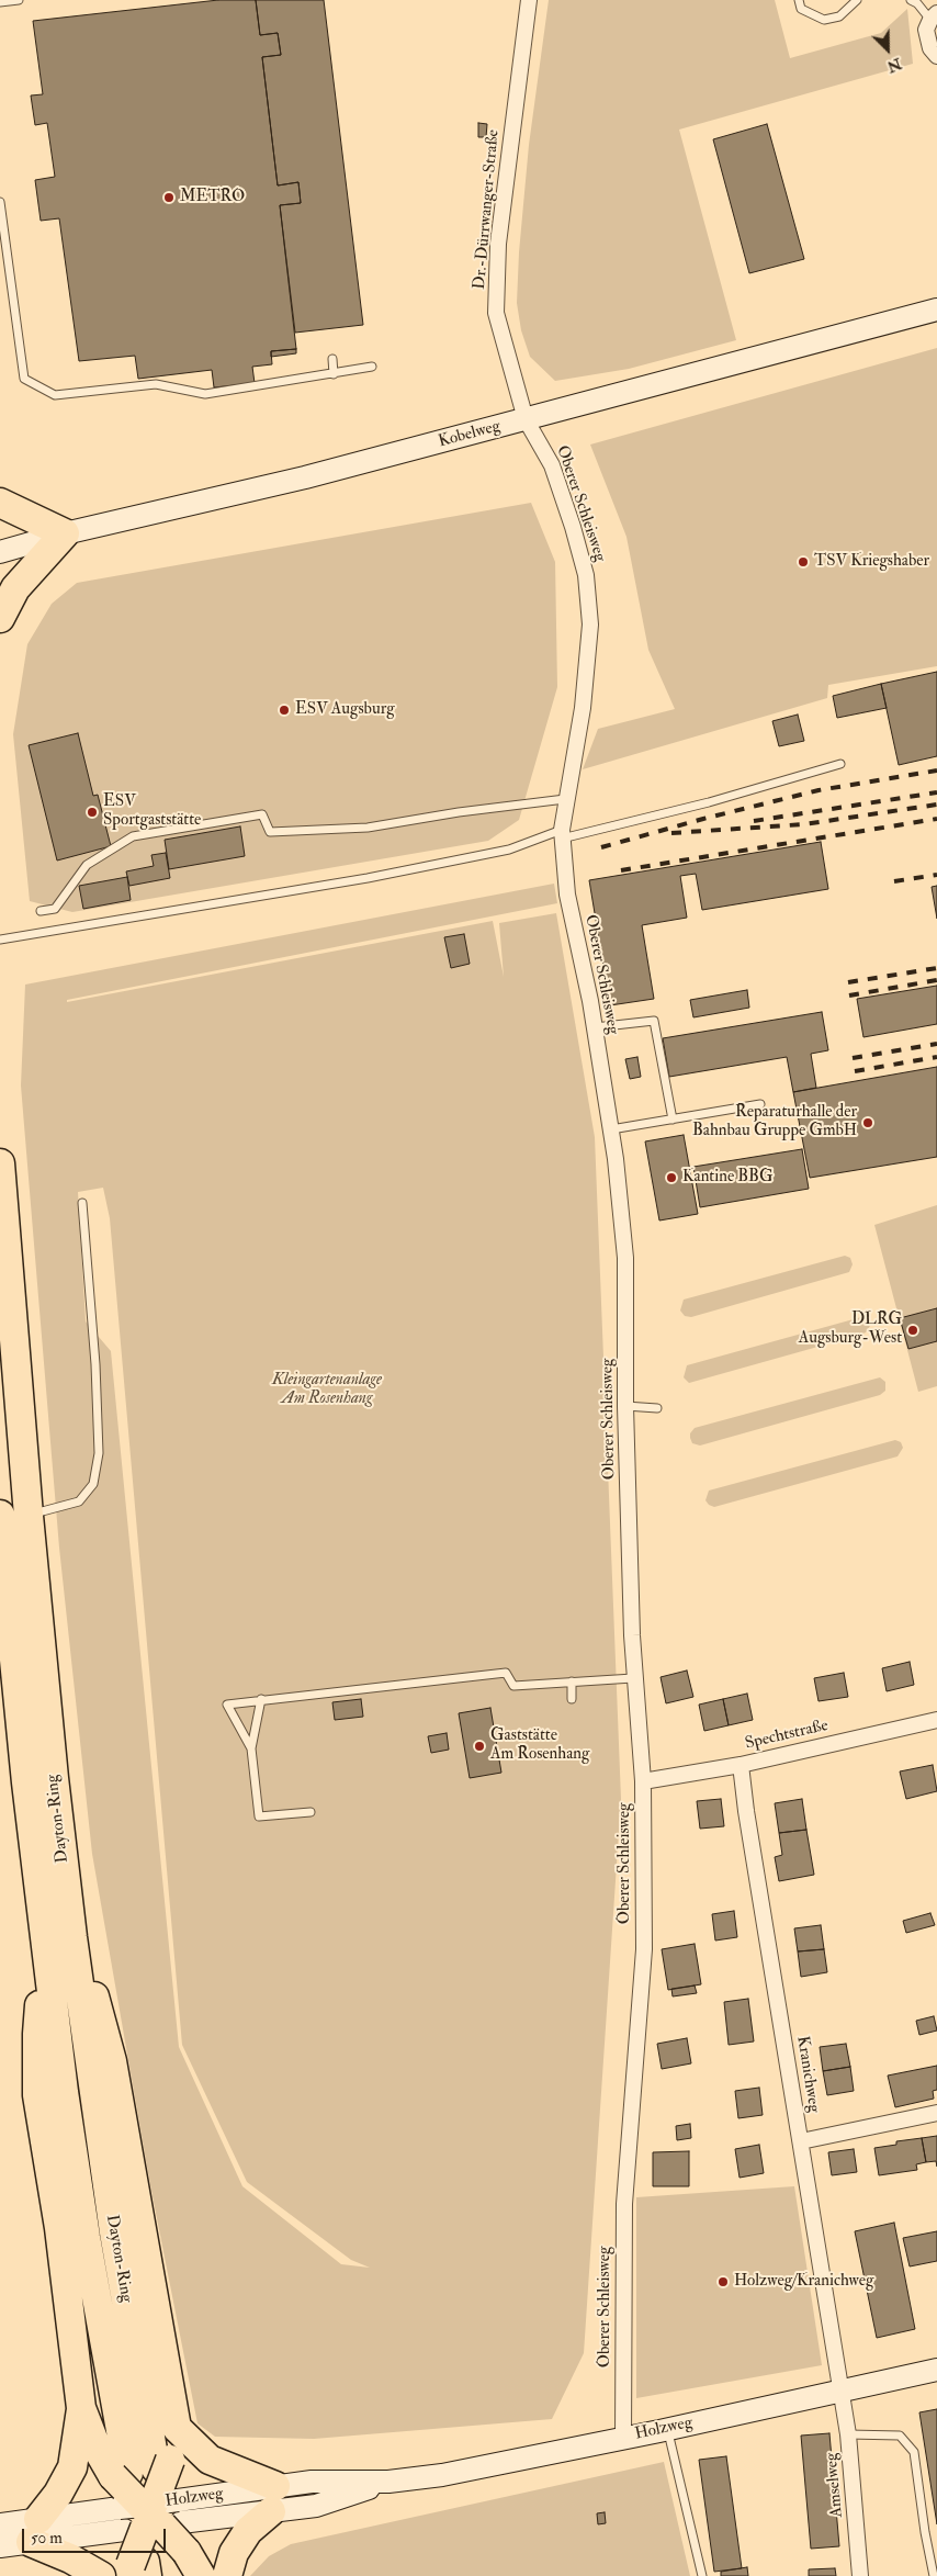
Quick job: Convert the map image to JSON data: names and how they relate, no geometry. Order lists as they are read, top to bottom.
{
  "streets": {
    "highway": ["Dayton-Ring"],
    "main road": ["Kobelweg", "Holzweg"],
    "street": [
      "Dr.-Dürrwanger-Straße",
      "Oberer Schleisweg",
      "Spechtstraße",
      "Kranichweg",
      "Amselweg"
    ]
  },
  "crossings": [
    ["Dr.-Dürrwanger-Straße", "Kobelweg"],
    ["Dr.-Dürrwanger-Straße", "Oberer Schleisweg"],
    ["Kobelweg", "Oberer Schleisweg"],
    ["Oberer Schleisweg", "Spechtstraße"],
    ["Oberer Schleisweg", "Holzweg"],
    ["Spechtstraße", "Kranichweg"],
    ["Kranichweg", "Holzweg"],
    ["Kranichweg", "Amselweg"],
    ["Holzweg", "Amselweg"]
  ],
  "parks": ["Kleingartenanlage Am Rosenhang"],
  "places": [
    "METRO",
    "TSV Kriegshaber",
    "ESV Augsburg",
    "ESV Sportgaststätte",
    "Reparaturhalle der Bahnbau Gruppe GmbH",
    "Kantine BBG",
    "DLRG Augsburg-West",
    "Gaststätte Am Rosenhang",
    "Holzweg/Kranichweg"
  ],
  "scale_bar": "50 m",
  "north": "bottom right"
}
